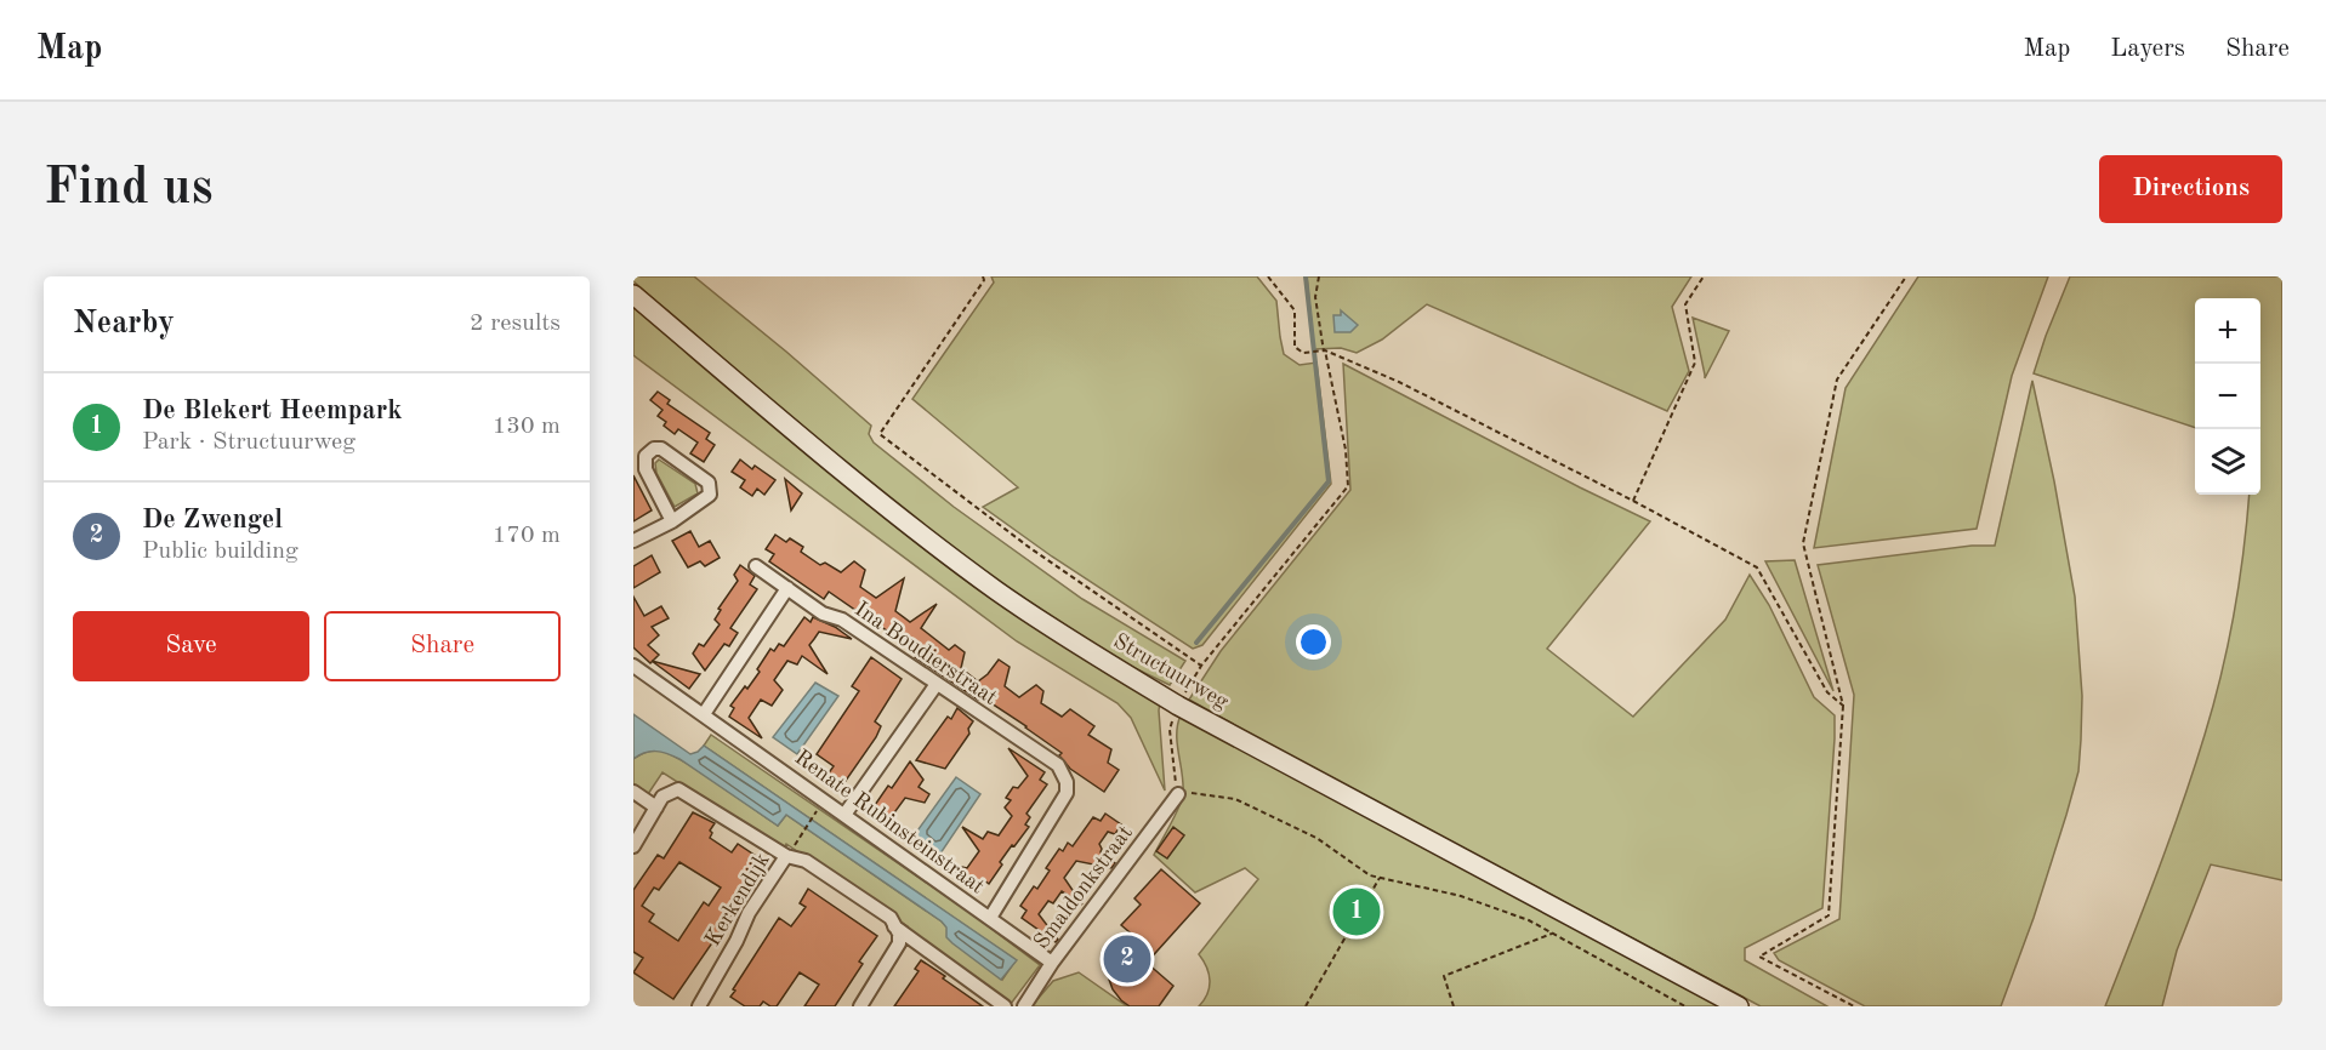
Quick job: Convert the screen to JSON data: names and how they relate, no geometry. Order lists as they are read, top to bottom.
{
  "streets": {
    "main road": ["Structuurweg"],
    "street": [
      "Ina Boudierstraat",
      "Renate Rubinsteinstraat",
      "Smaldonkstraat",
      "Kerkendijk"
    ]
  },
  "crossings": [
    ["Ina Boudierstraat", "Renate Rubinsteinstraat"],
    ["Renate Rubinsteinstraat", "Smaldonkstraat"]
  ],
  "page": {
    "header": "Map",
    "nav": ["Map", "Layers", "Share"],
    "buttons": [
      "Directions",
      ["Save", "Share"]
    ],
    "title": "Find us",
    "heading": ["Nearby", "2 results"],
    "map_buttons": ["+", "−"],
    "list": [
      {
        "mark": "1",
        "name": "De Blekert Heempark",
        "note": "Park · Structuurweg",
        "value": "130 m"
      },
      {
        "mark": "2",
        "name": "De Zwengel",
        "note": "Public building",
        "value": "170 m"
      }
    ],
    "pins": ["1", "2"]
  }
}
